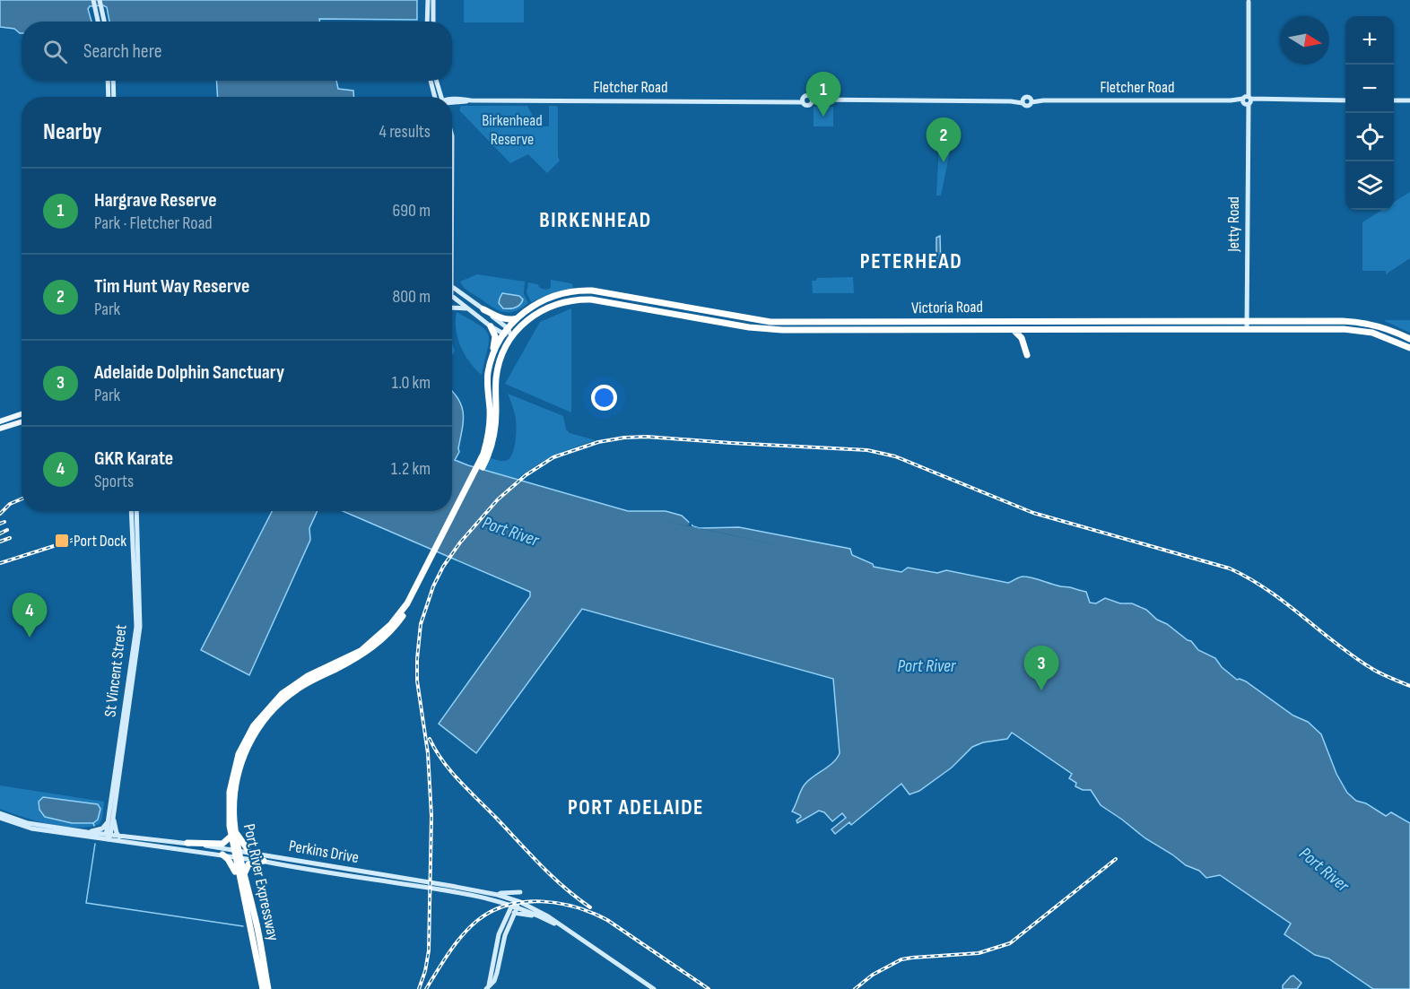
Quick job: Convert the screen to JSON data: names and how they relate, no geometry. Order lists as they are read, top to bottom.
{
  "streets": {
    "highway": ["Victoria Road", "Port River Expressway"],
    "street": [
      "Fletcher Road",
      "Jetty Road",
      "St Vincent Street",
      "Perkins Drive"
    ]
  },
  "crossings": [
    ["Fletcher Road", "Jetty Road"],
    ["Jetty Road", "Victoria Road"],
    ["Victoria Road", "Port River Expressway"],
    ["St Vincent Street", "Perkins Drive"],
    ["Perkins Drive", "Port River Expressway"]
  ],
  "districts": ["BIRKENHEAD", "PETERHEAD", "PORT ADELAIDE"],
  "water": ["Port River"],
  "parks": ["Birkenhead Reserve"],
  "places": {
    "transit": ["Port Dock"]
  },
  "north": "right",
  "page": {
    "map_buttons": ["+", "−"],
    "search": "Search here",
    "pins": [
      "1",
      "2",
      "4",
      "3"
    ],
    "heading": ["Nearby", "4 results"],
    "list": [
      {
        "mark": "1",
        "name": "Hargrave Reserve",
        "note": "Park · Fletcher Road",
        "value": "690 m"
      },
      {
        "mark": "2",
        "name": "Tim Hunt Way Reserve",
        "note": "Park",
        "value": "800 m"
      },
      {
        "mark": "3",
        "name": "Adelaide Dolphin Sanctuary",
        "note": "Park",
        "value": "1.0 km"
      },
      {
        "mark": "4",
        "name": "GKR Karate",
        "note": "Sports",
        "value": "1.2 km"
      }
    ]
  }
}
